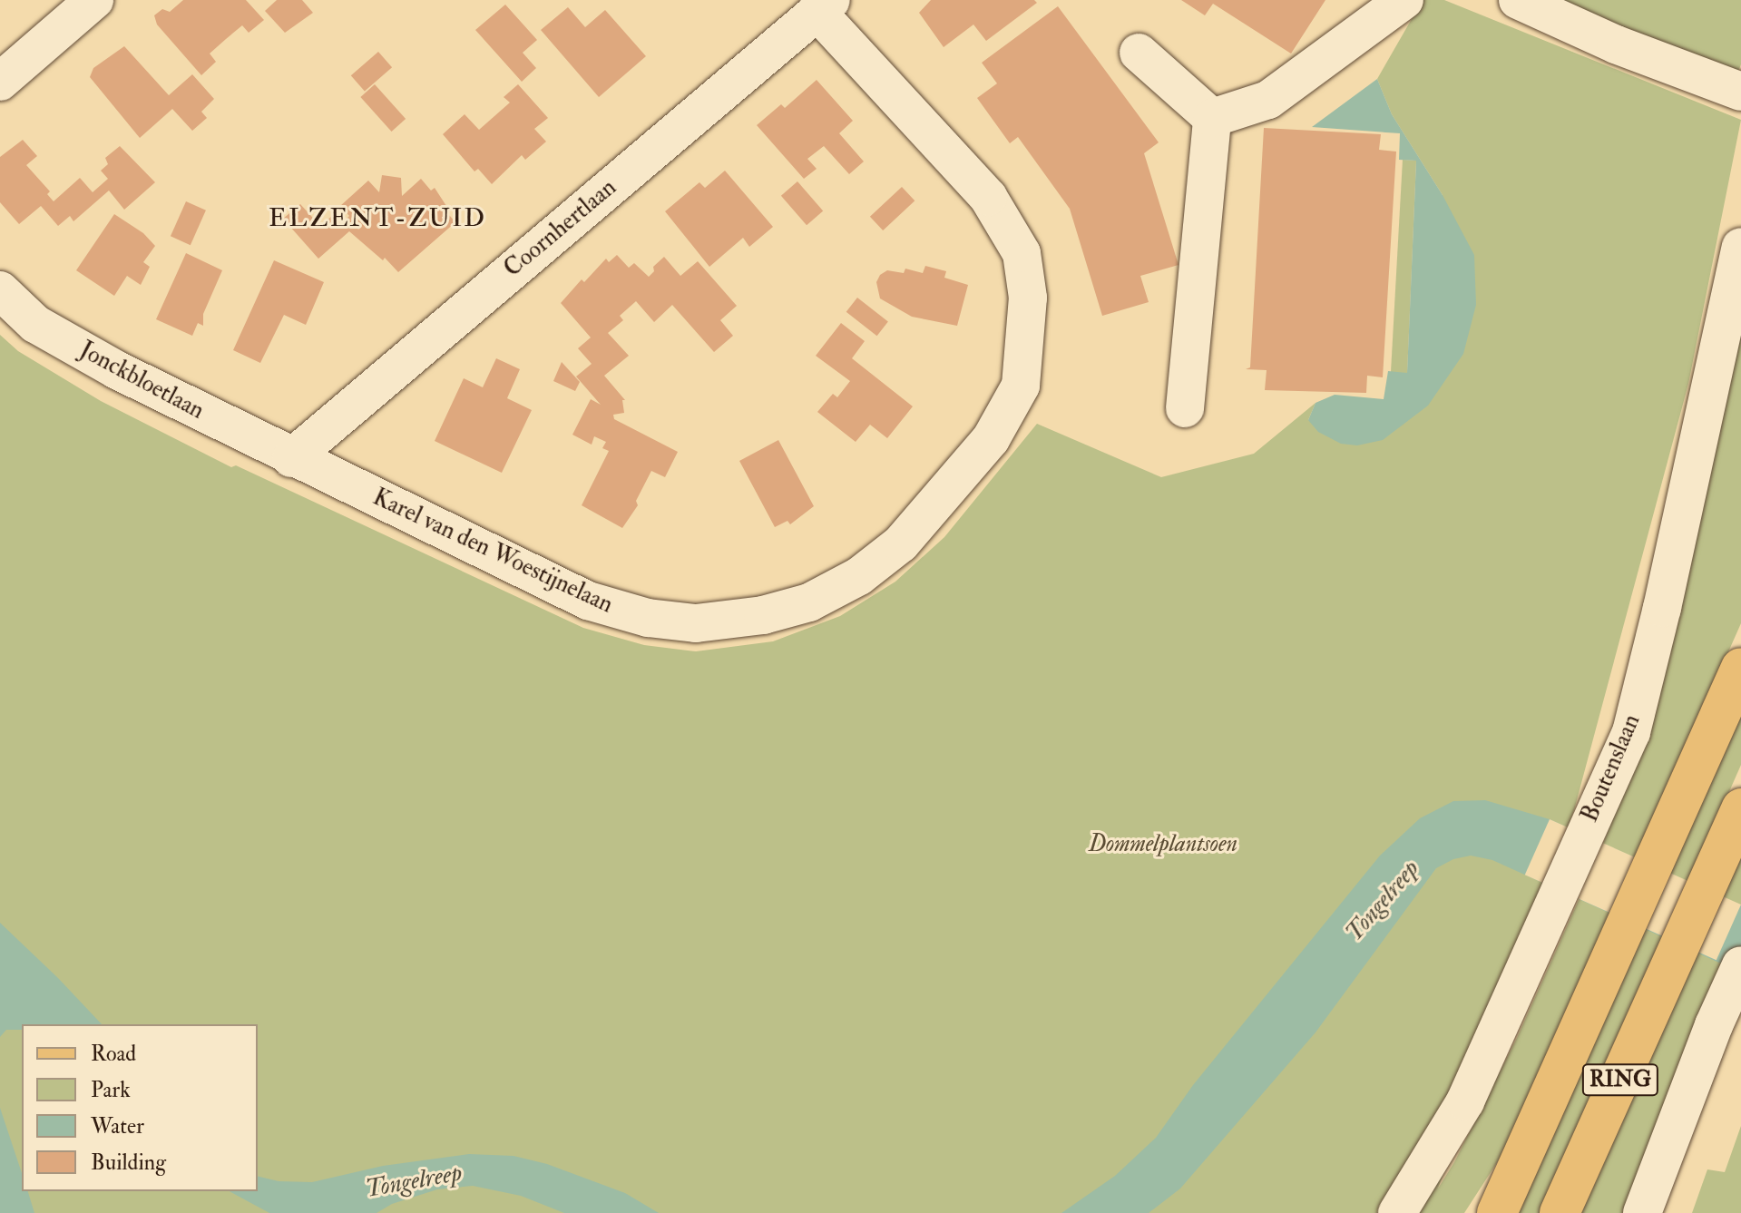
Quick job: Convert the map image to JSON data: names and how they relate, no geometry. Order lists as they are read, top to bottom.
{
  "streets": {
    "main road": ["RING"],
    "street": [
      "Coornhertlaan",
      "Jonckbloetlaan",
      "Karel van den Woestijnelaan",
      "Boutenslaan"
    ]
  },
  "crossings": [
    ["Coornhertlaan", "Jonckbloetlaan"],
    ["Coornhertlaan", "Karel van den Woestijnelaan"],
    ["Jonckbloetlaan", "Karel van den Woestijnelaan"]
  ],
  "districts": ["ELZENT-ZUID"],
  "water": ["Tongelreep"],
  "parks": ["Dommelplantsoen"],
  "legend": [
    "Road",
    "Park",
    "Water",
    "Building"
  ]
}
